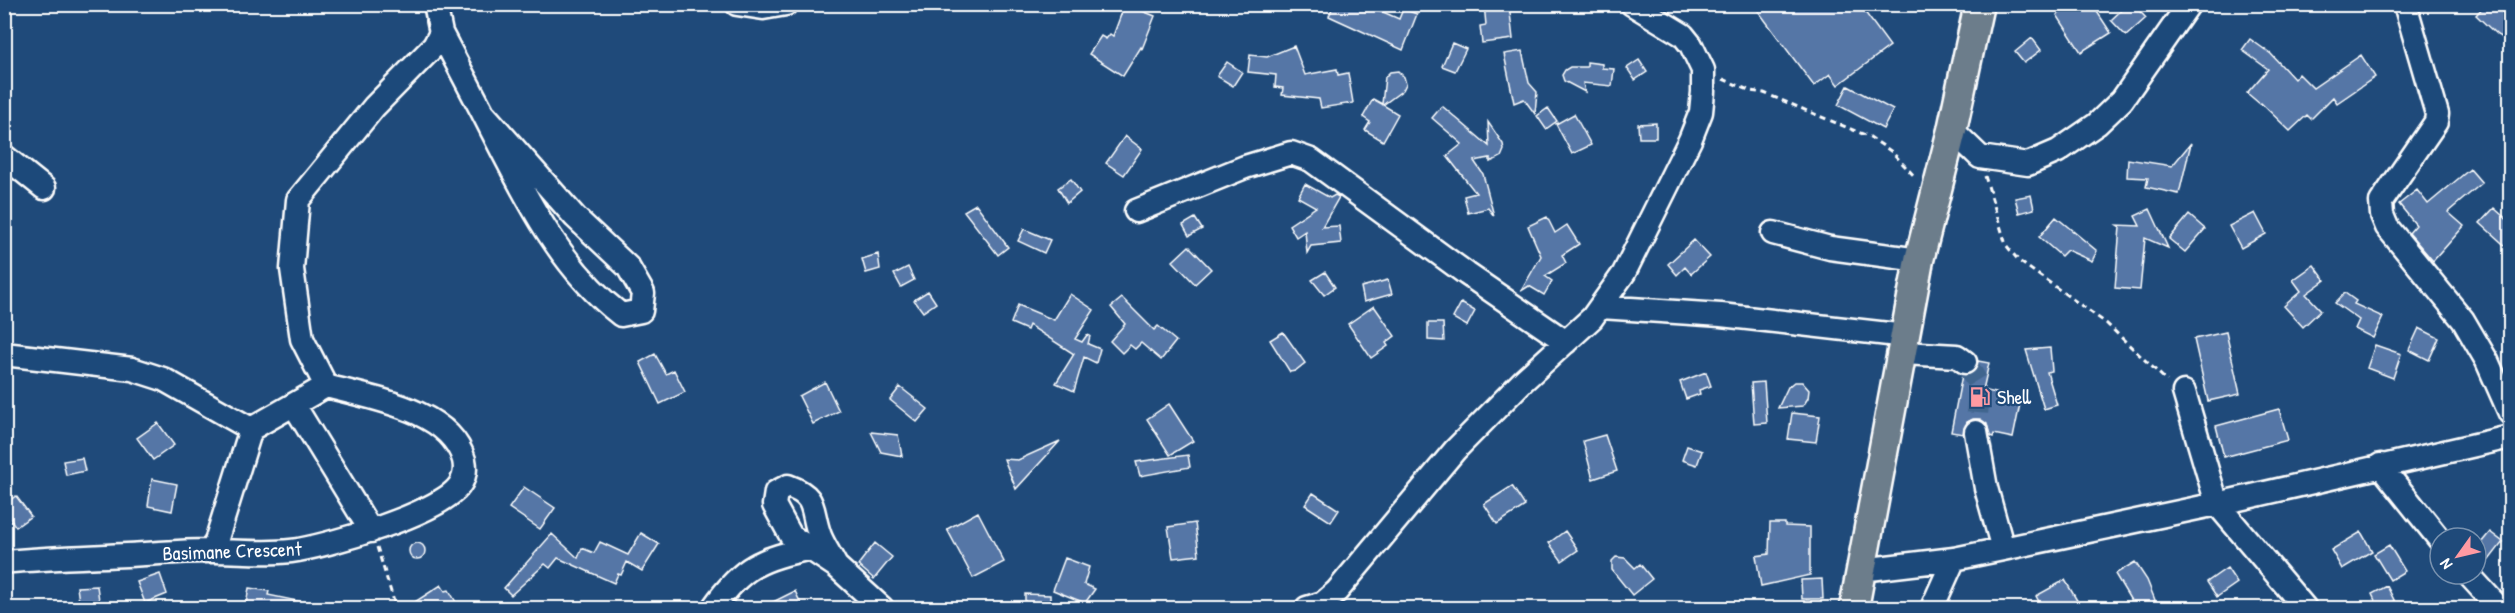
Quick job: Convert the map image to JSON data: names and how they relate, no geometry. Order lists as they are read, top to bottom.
{
  "streets": {
    "street": ["Basimane Crescent"]
  },
  "places": {
    "fuel station": ["Shell"]
  },
  "north": "bottom left"
}
